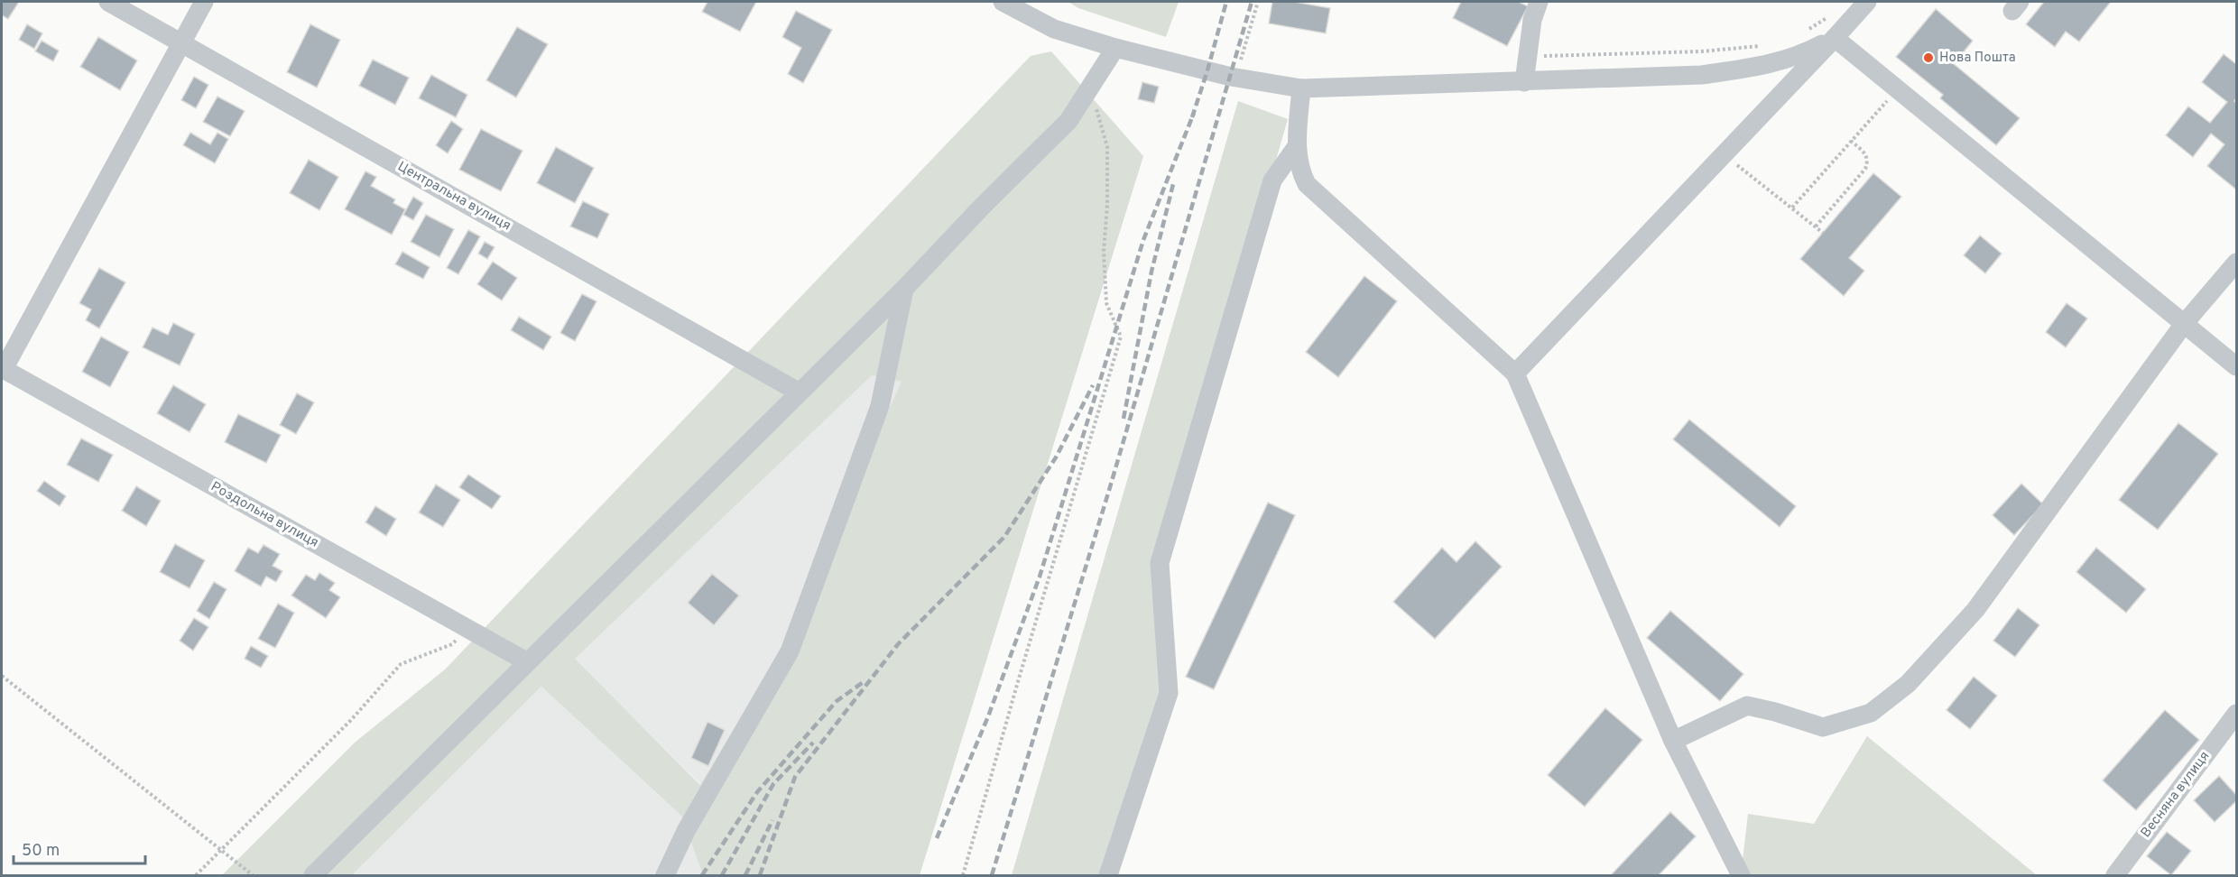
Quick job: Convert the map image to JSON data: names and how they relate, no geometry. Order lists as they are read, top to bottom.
{
  "streets": {
    "street": ["Центральна вулиця", "Роздольна вулиця", "Весняна вулиця"]
  },
  "places": ["Нова Пошта"],
  "scale_bar": "50 m"
}
